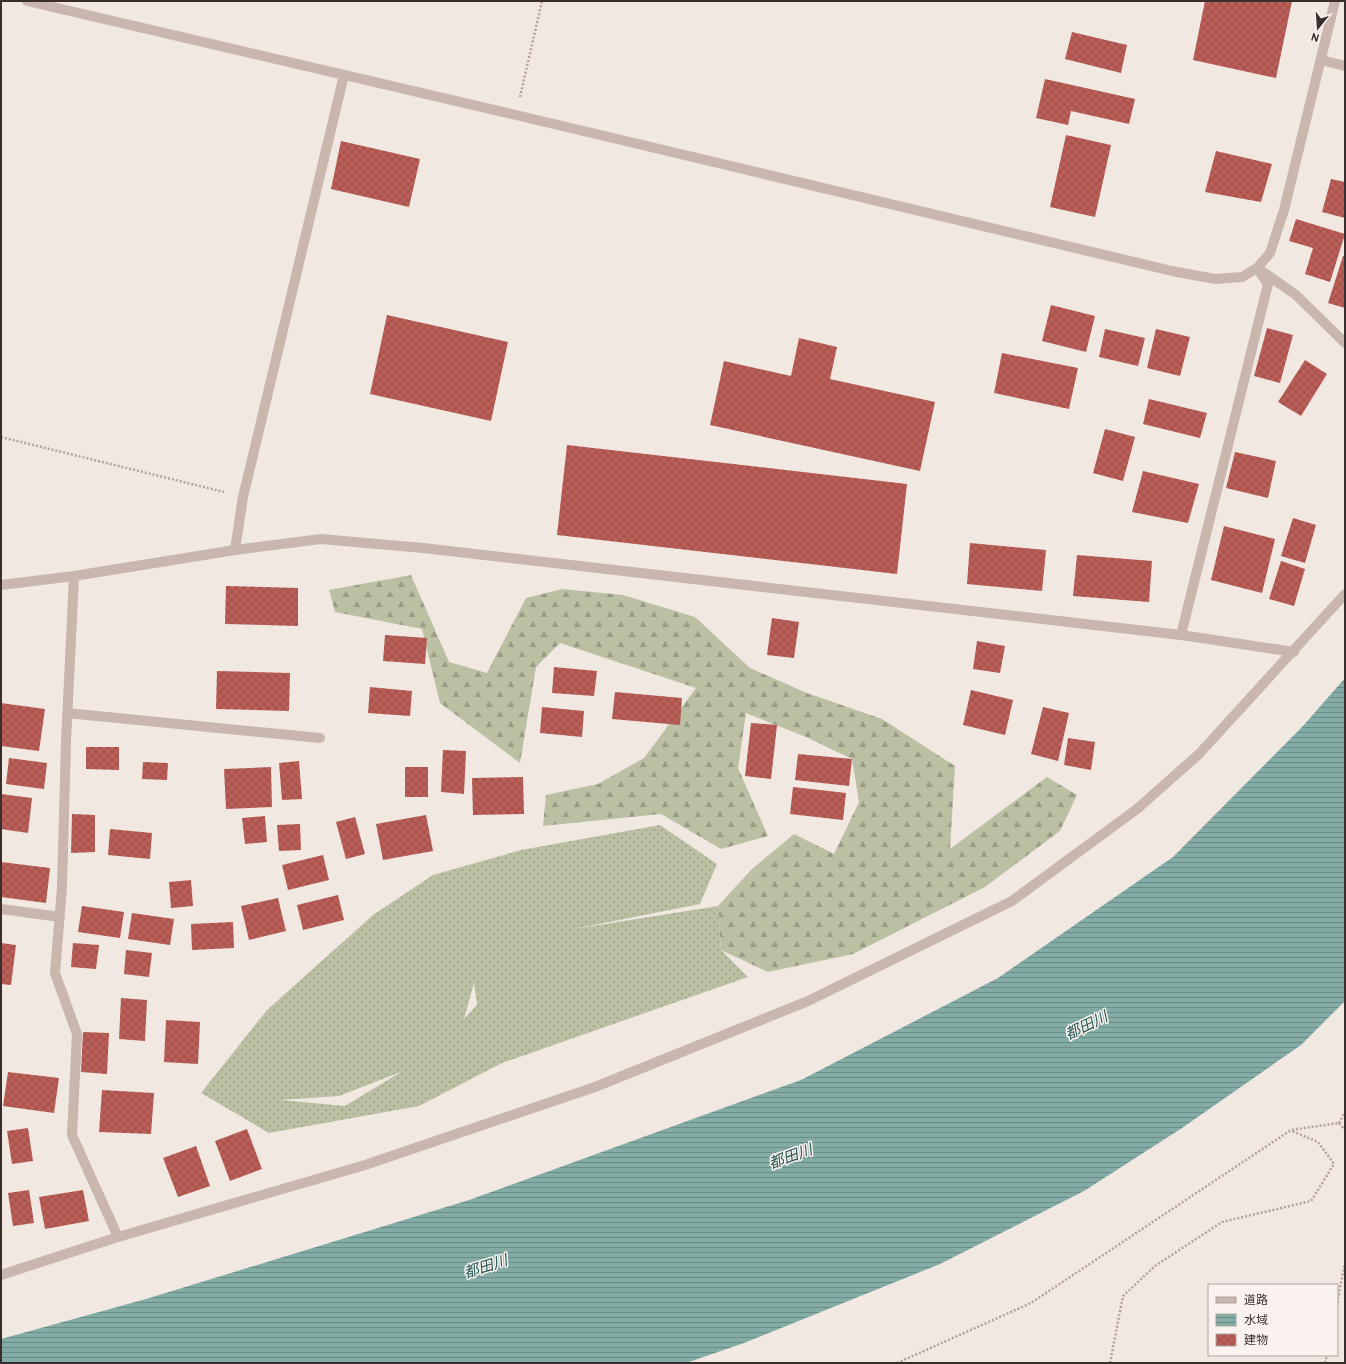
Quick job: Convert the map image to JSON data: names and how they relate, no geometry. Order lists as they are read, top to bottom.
{
  "water": ["都田川"],
  "legend": ["道路", "水域", "建物"],
  "north": "bottom"
}
